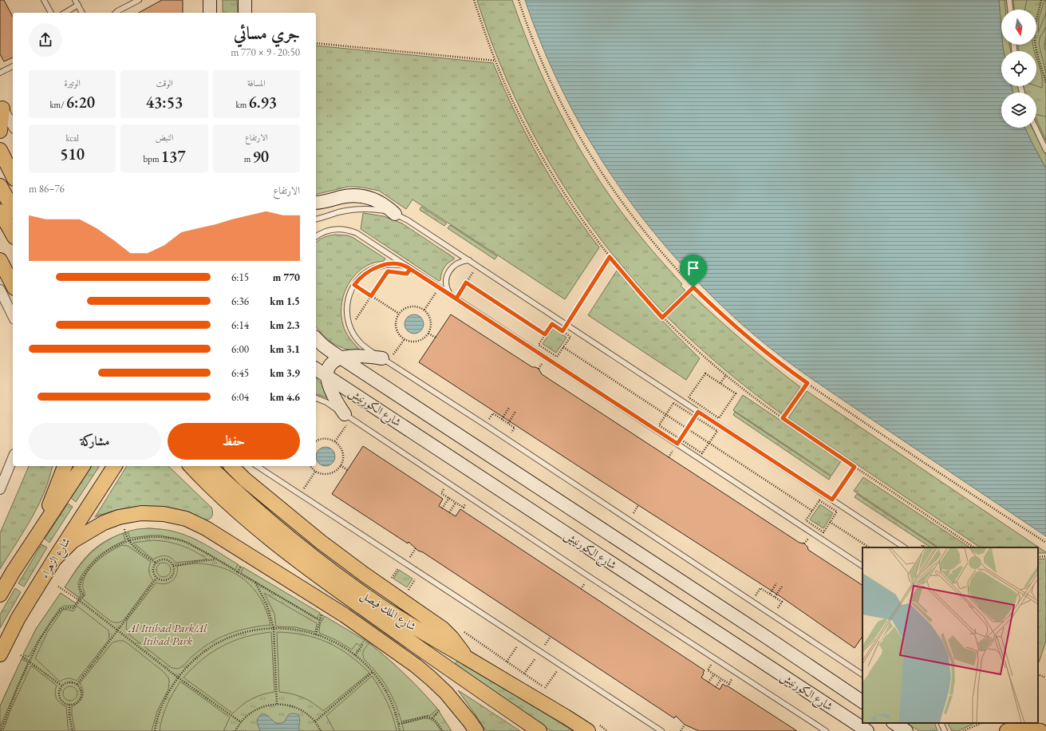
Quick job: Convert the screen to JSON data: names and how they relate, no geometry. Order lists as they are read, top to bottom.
{
  "streets": {
    "main road": ["شارع الكورنيش", "شارع الزهراء", "شارع الملك فيصل"]
  },
  "parks": ["Al Ittihad Park/Al Itihad Park"],
  "north": "bottom",
  "page": {
    "heading": ["جري مسائي", "20:50 · 9 × 770 m"],
    "stats": [
      ["المسافة", "6.93 km"],
      ["الوقت", "43:53"],
      ["الوتيرة", "6:20 /km"],
      ["الارتفاع", "90 m"],
      ["النبض", "137 bpm"],
      ["kcal", "510"]
    ],
    "chart": ["الارتفاع", "76–86 m"],
    "list": [
      {
        "name": "770 m",
        "note": "6:15"
      },
      {
        "name": "1.5 km",
        "note": "6:36"
      },
      {
        "name": "2.3 km",
        "note": "6:14"
      },
      {
        "name": "3.1 km",
        "note": "6:00"
      },
      {
        "name": "3.9 km",
        "note": "6:45"
      },
      {
        "name": "4.6 km",
        "note": "6:04"
      }
    ],
    "buttons": ["حفظ", "مشاركة"]
  }
}
